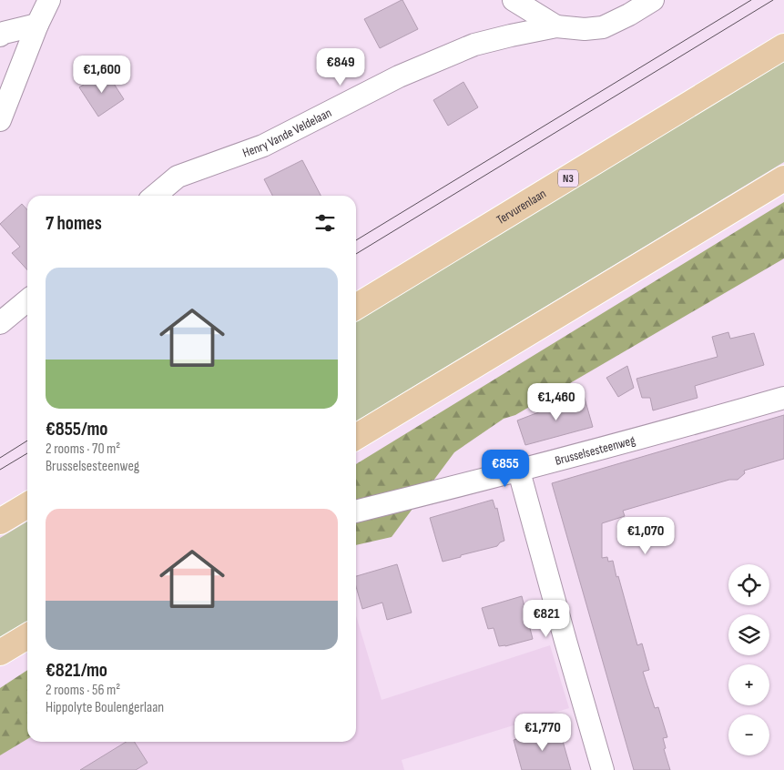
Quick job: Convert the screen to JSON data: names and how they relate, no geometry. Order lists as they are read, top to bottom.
{
  "streets": {
    "main road": ["N3", "Tervurenlaan"],
    "street": ["Henry Vande Veldelaan", "Brusselsesteenweg"]
  },
  "page": {
    "price": [
      "€849",
      "€1,600",
      "€1,460",
      "€855",
      "€1,070",
      "€821",
      "€1,770"
    ],
    "heading": "7 homes",
    "list": [
      {
        "name": "€855/mo",
        "note": "2 rooms · 70 m² · Brusselsesteenweg"
      },
      {
        "name": "€821/mo",
        "note": "2 rooms · 56 m² · Hippolyte Boulengerlaan"
      }
    ],
    "map_buttons": ["+", "−"]
  }
}
